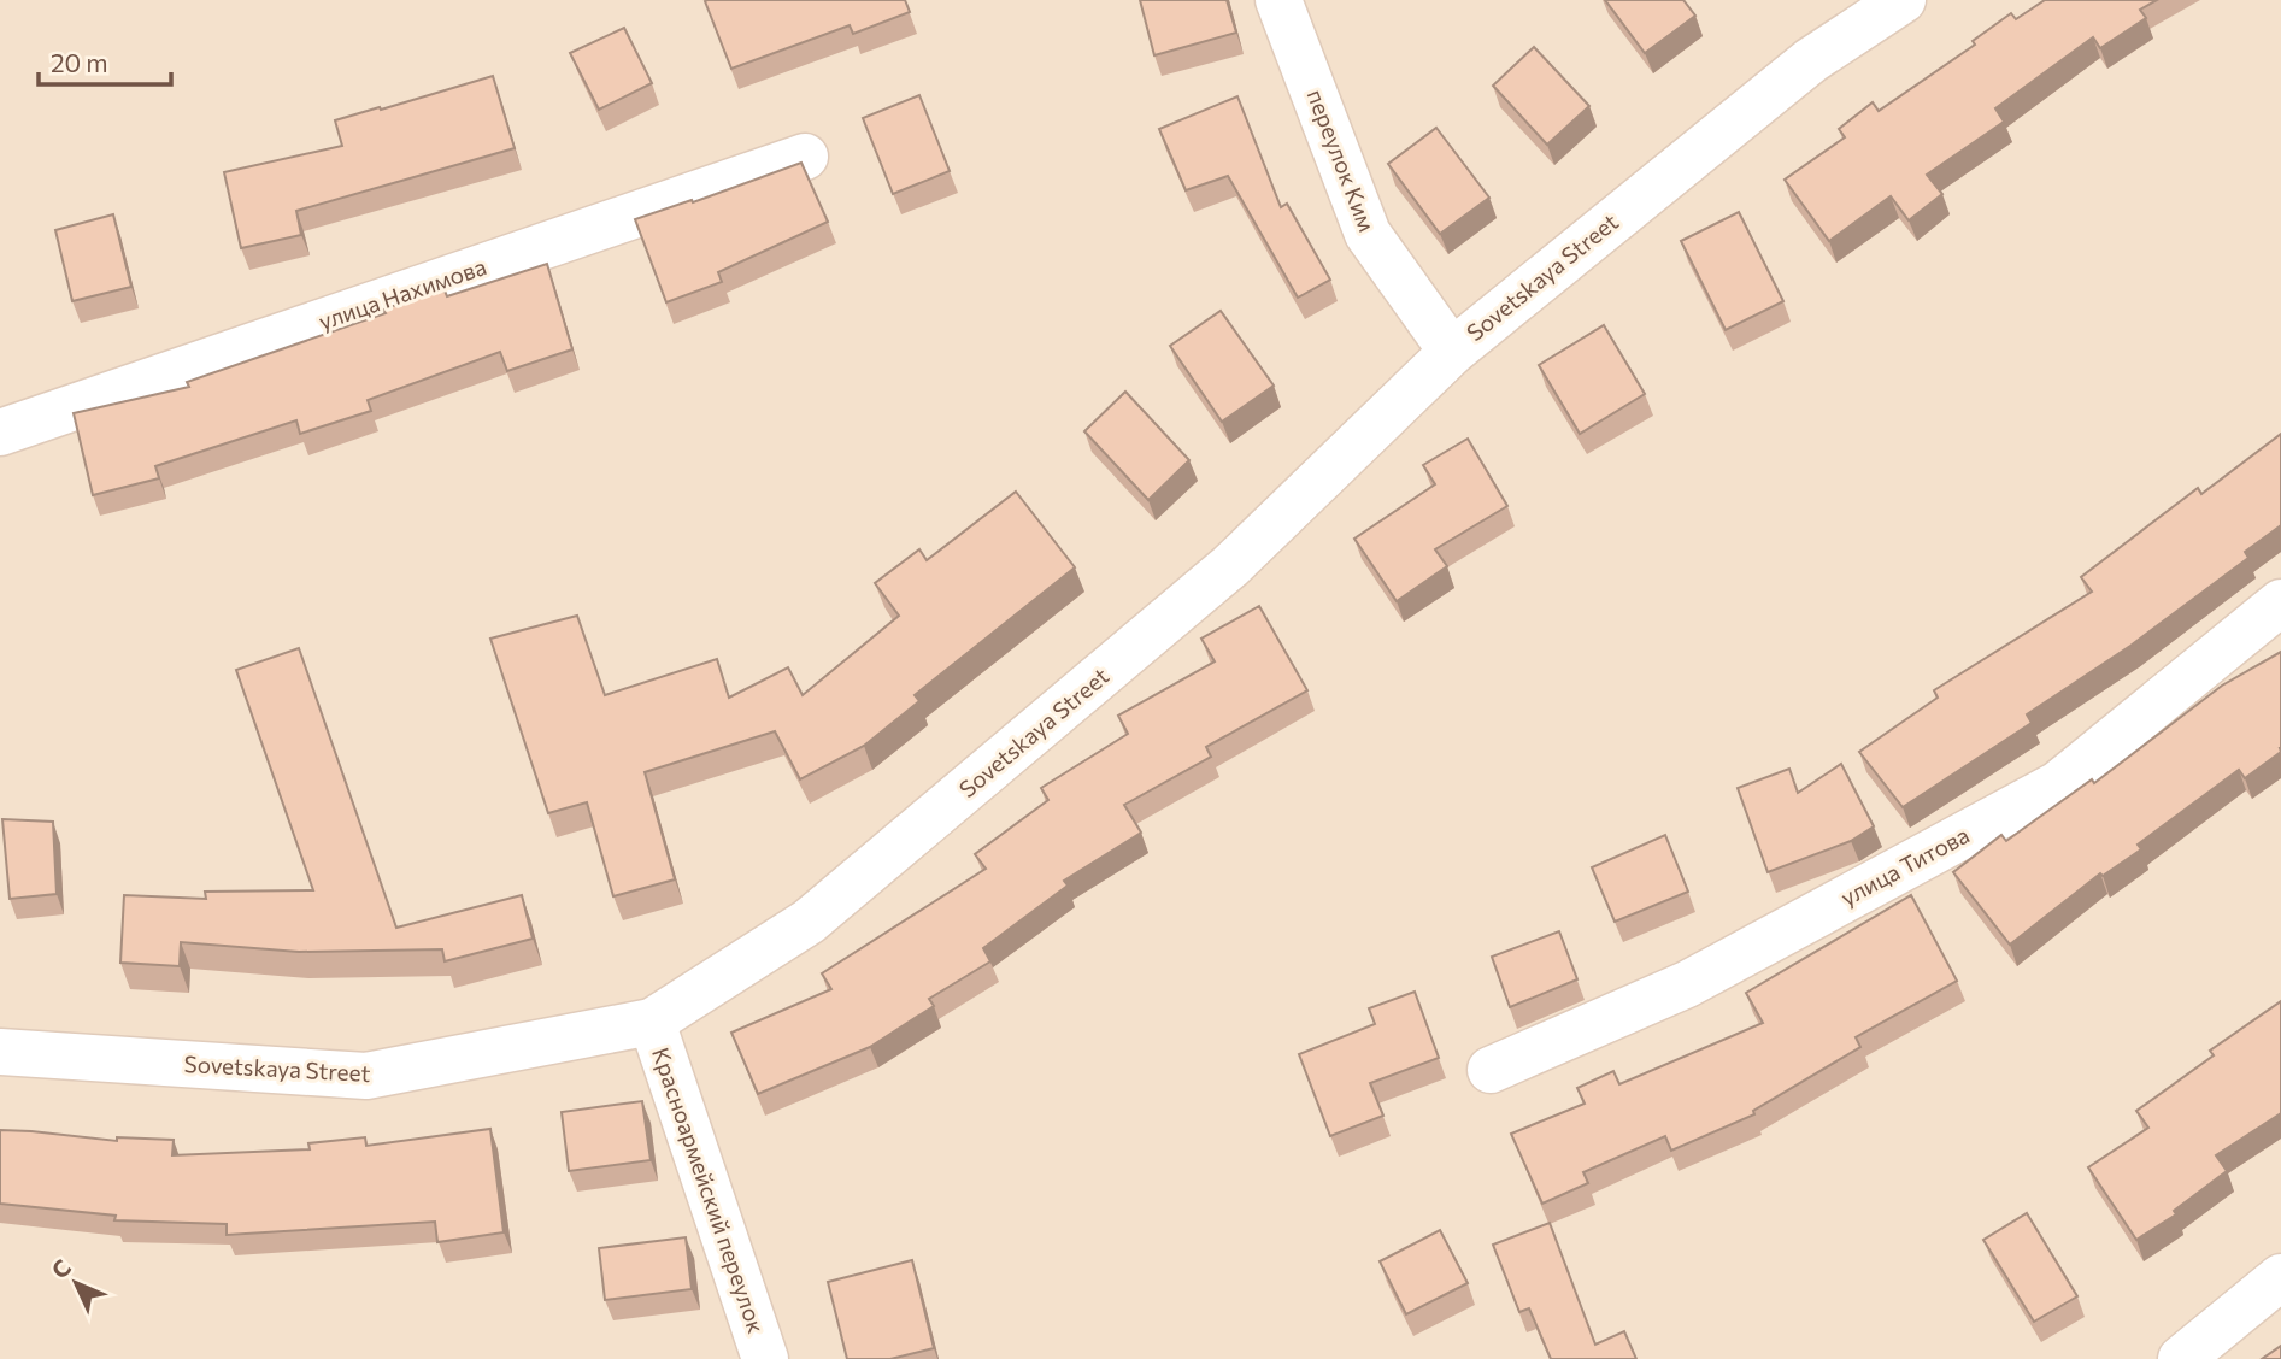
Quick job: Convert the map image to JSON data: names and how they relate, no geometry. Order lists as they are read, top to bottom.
{
  "streets": {
    "street": [
      "переулок Ким",
      "Sovetskaya Street",
      "улица Нахимова",
      "улица Титова",
      "Красноармейский переулок"
    ]
  },
  "crossings": [
    ["переулок Ким", "Sovetskaya Street"],
    ["Sovetskaya Street", "Красноармейский переулок"]
  ],
  "scale_bar": "20 m",
  "north": "top left"
}
